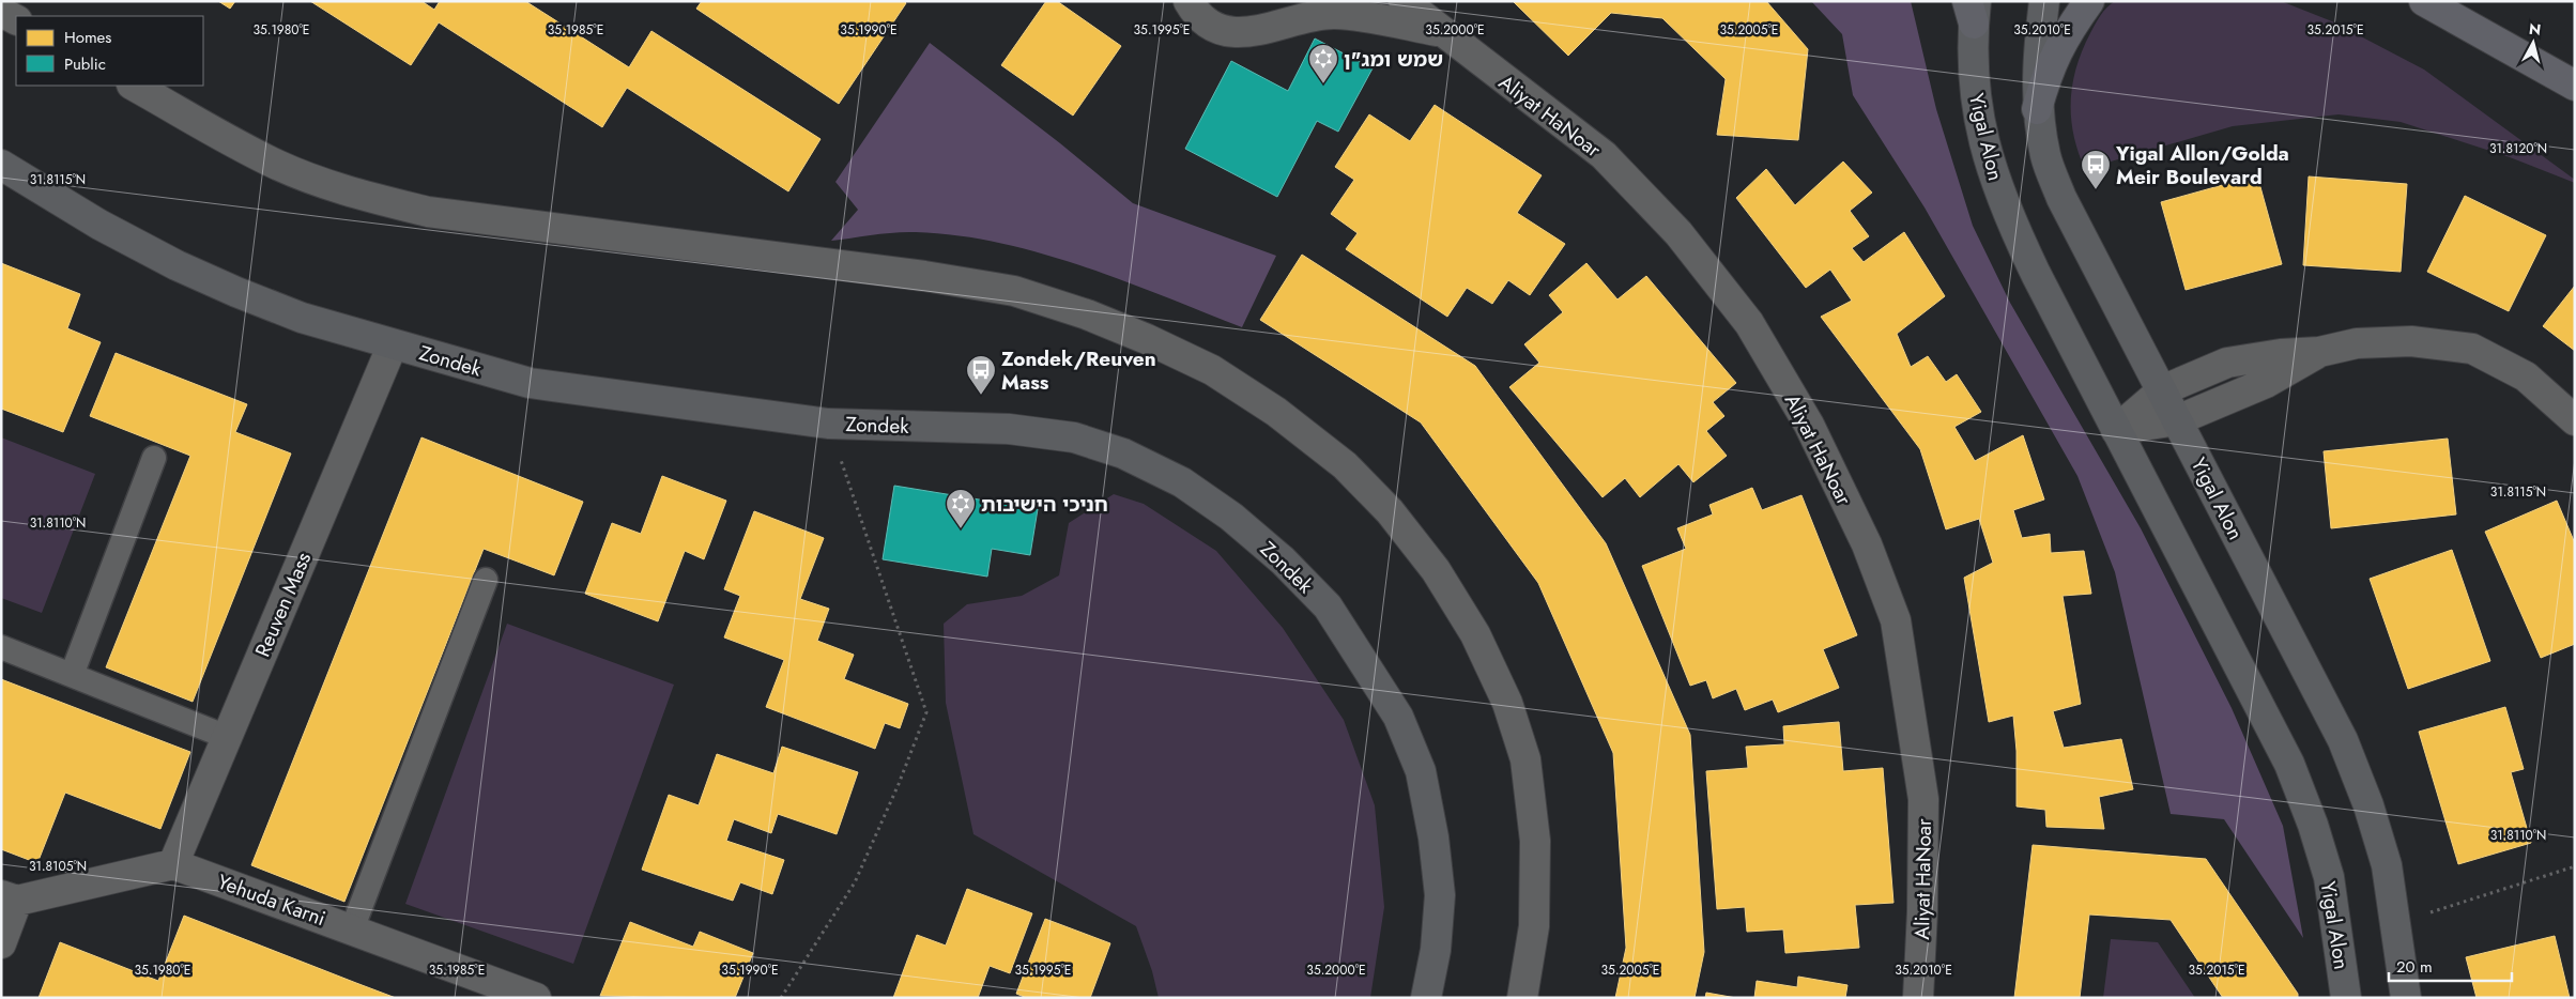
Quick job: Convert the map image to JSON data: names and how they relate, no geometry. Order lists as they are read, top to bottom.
{
  "streets": {
    "street": [
      "Aliyat HaNoar",
      "Yigal Alon",
      "Zondek",
      "Reuven Mass",
      "Yehuda Karni"
    ]
  },
  "crossings": [
    ["Zondek", "Reuven Mass"],
    ["Reuven Mass", "Yehuda Karni"]
  ],
  "places": {
    "synagogue": ["שמש ומג\"ן", "חניכי הישיבות"],
    "bus stop": ["Yigal Allon/Golda Meir Boulevard", "Zondek/Reuven Mass"]
  },
  "legend": ["Homes", "Public"],
  "scale_bar": "20 m",
  "north": "top",
  "coordinates": [
    "35.1980°E",
    "35.1985°E",
    "35.1990°E",
    "35.1995°E",
    "35.2000°E",
    "35.2005°E",
    "35.2010°E",
    "35.2015°E",
    "31.8120°N",
    "31.8115°N",
    "31.8110°N",
    "31.8105°N"
  ]
}
